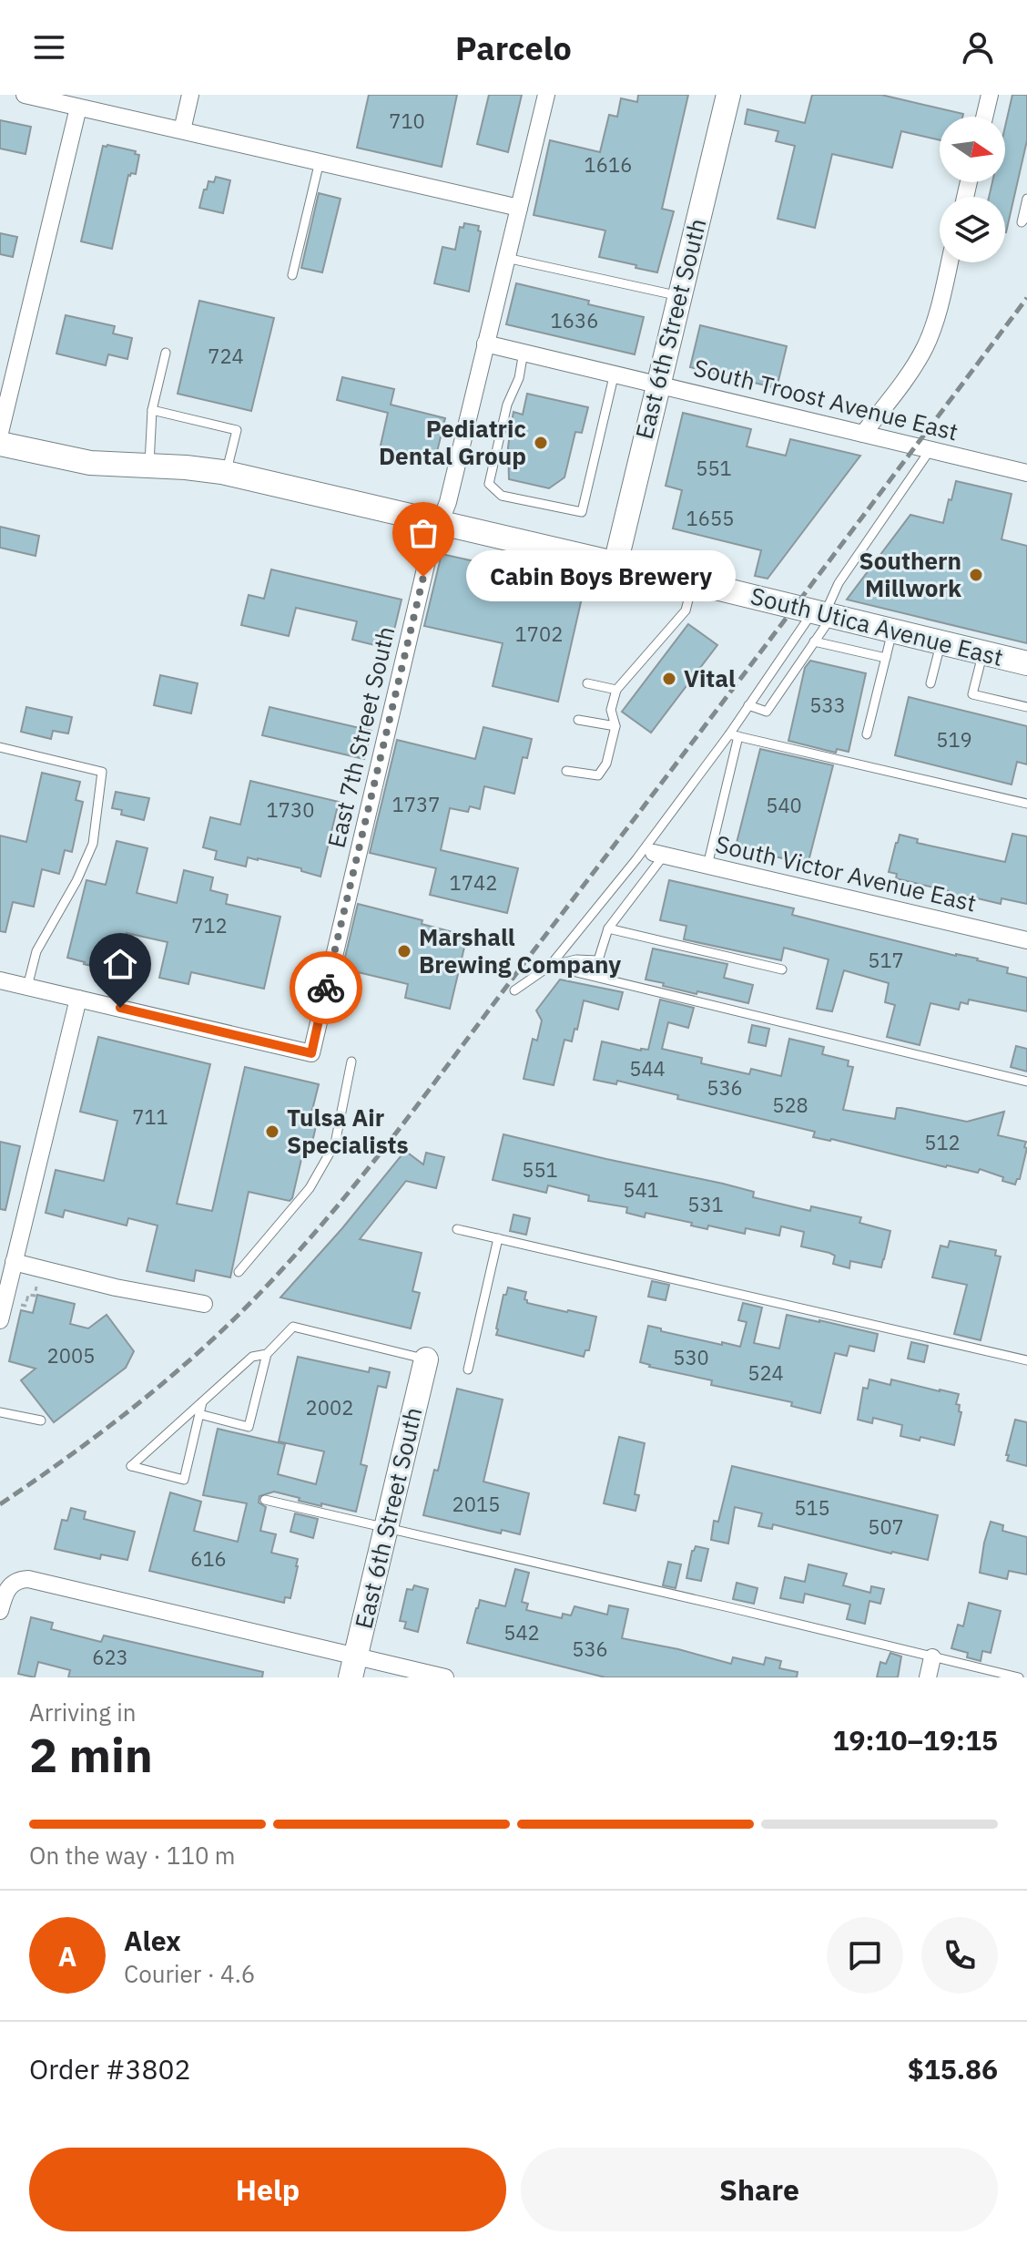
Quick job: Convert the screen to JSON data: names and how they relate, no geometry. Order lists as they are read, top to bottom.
{
  "streets": {
    "main road": ["East 6th Street South", "South Utica Avenue East"],
    "street": ["South Troost Avenue East", "East 7th Street South", "South Victor Avenue East"]
  },
  "crossings": [
    ["East 6th Street South", "South Troost Avenue East"],
    ["East 6th Street South", "South Utica Avenue East"],
    ["South Troost Avenue East", "East 7th Street South"],
    ["South Utica Avenue East", "East 7th Street South"]
  ],
  "places": [
    "Pediatric Dental Group",
    "Southern Millwork",
    "Cabin Boys Brewery",
    "Vital",
    "Marshall Brewing Company",
    "Tulsa Air Specialists"
  ],
  "house_numbers": [
    "710",
    "1616",
    "1636",
    "724",
    "551",
    "1655",
    "1702",
    "533",
    "519",
    "1737",
    "540",
    "1730",
    "1742",
    "712",
    "517",
    "544",
    "536",
    "528",
    "711",
    "512",
    "551",
    "541",
    "531",
    "2005",
    "530",
    "524",
    "2002",
    "2015",
    "515",
    "507",
    "616",
    "542",
    "536",
    "623"
  ],
  "north": "right",
  "page": {
    "header": "Parcelo",
    "bubble": "Cabin Boys Brewery",
    "heading": ["2 min", "Arriving in", "19:10–19:15"],
    "panel": [
      "Alex",
      "Courier · 4.6",
      "Order #3802",
      "$15.86"
    ],
    "bar": "On the way · 110 m",
    "round": "A",
    "buttons": ["Help", "Share"]
  }
}
